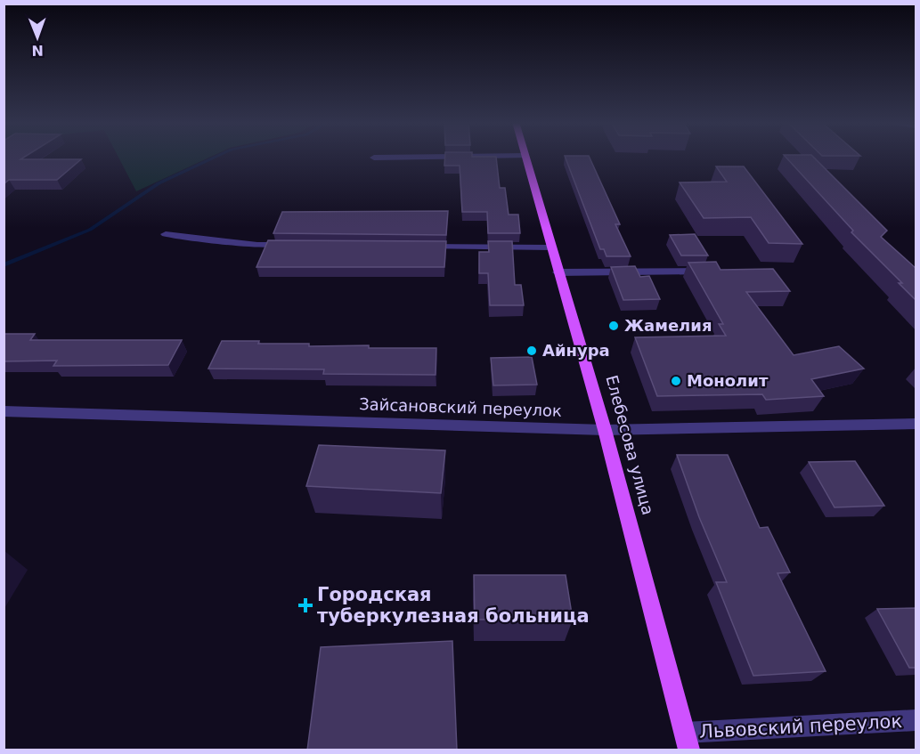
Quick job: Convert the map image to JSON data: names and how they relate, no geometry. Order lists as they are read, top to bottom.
{
  "streets": {
    "main road": ["Елебесова улица"],
    "street": ["Зайсановский переулок", "Львовский переулок"]
  },
  "crossings": [
    ["Зайсановский переулок", "Елебесова улица"],
    ["Елебесова улица", "Львовский переулок"]
  ],
  "places": {
    "other": ["Жамелия", "Айнура", "Монолит"],
    "health": ["Городская туберкулезная больница"]
  },
  "north": "bottom"
}
